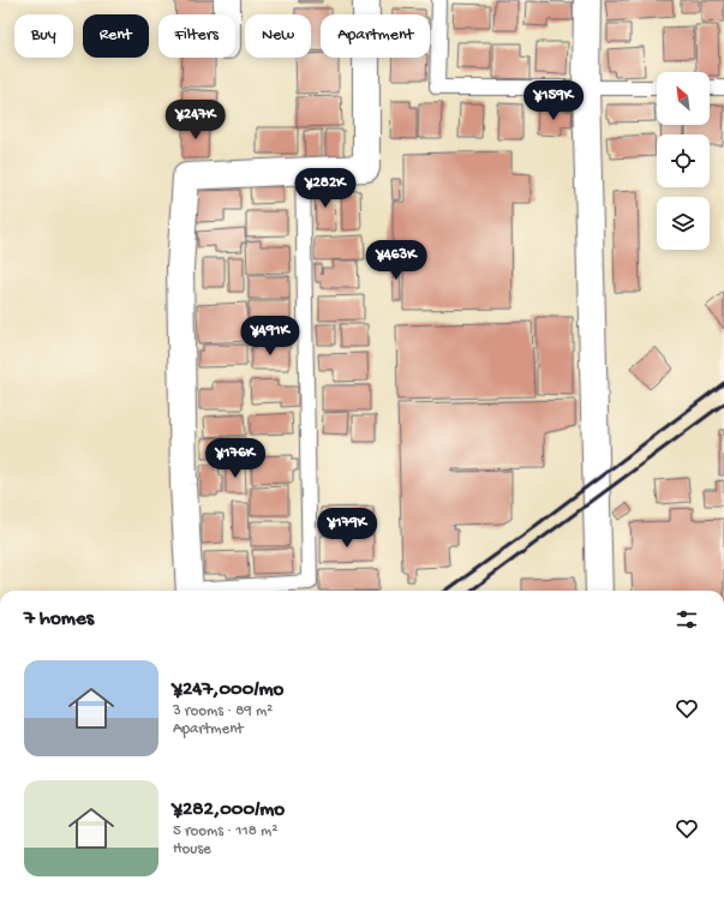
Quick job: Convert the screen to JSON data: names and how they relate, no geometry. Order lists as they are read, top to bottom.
{
  "north": "top left",
  "page": {
    "chip": [
      "Buy",
      "Rent",
      "Filters",
      "New",
      "Apartment"
    ],
    "price": [
      "¥159K",
      "¥247K",
      "¥282K",
      "¥463K",
      "¥491K",
      "¥176K",
      "¥179K"
    ],
    "heading": "7 homes",
    "list": [
      {
        "name": "¥247,000/mo",
        "note": "3 rooms · 89 m² · Apartment"
      },
      {
        "name": "¥282,000/mo",
        "note": "5 rooms · 118 m² · House"
      }
    ]
  }
}
